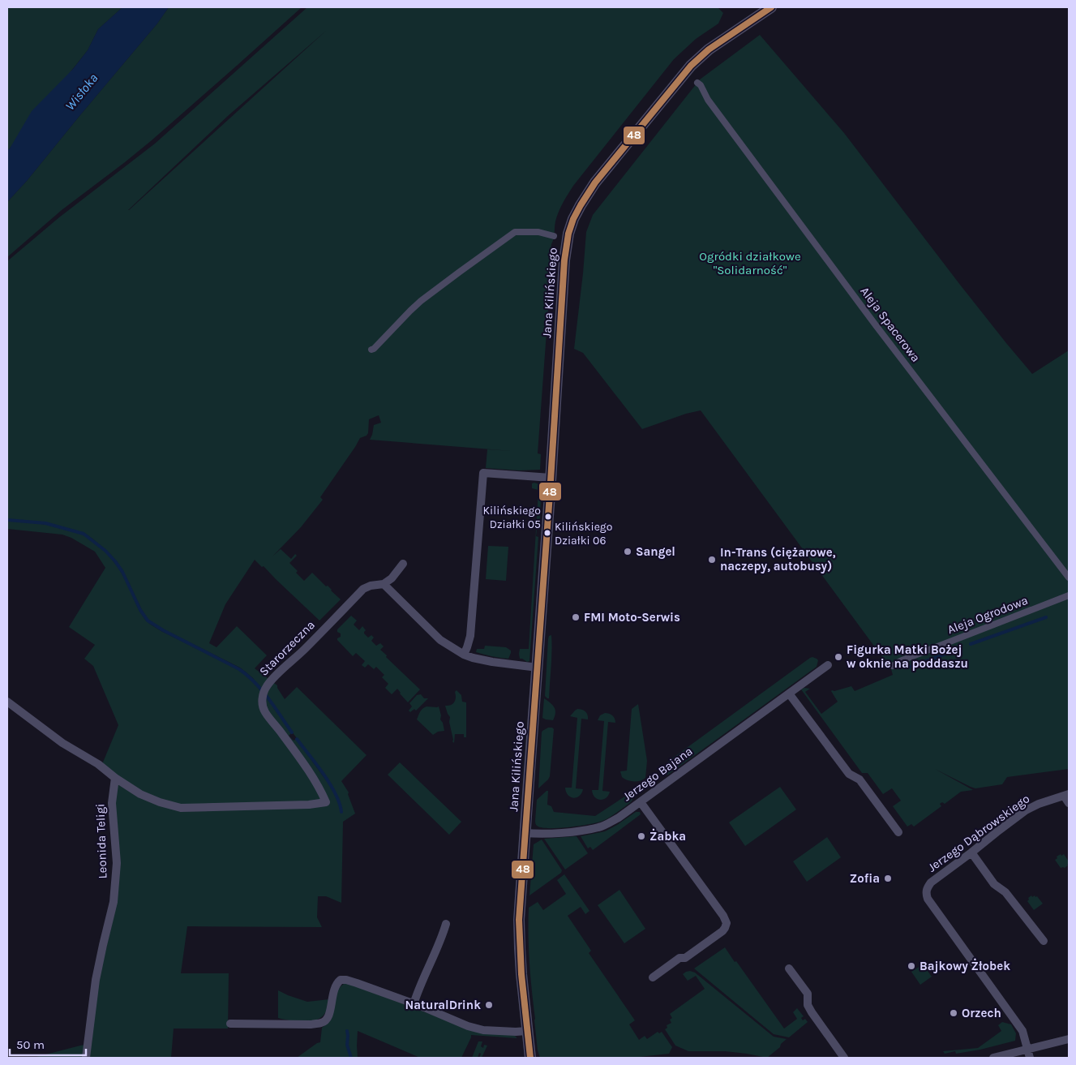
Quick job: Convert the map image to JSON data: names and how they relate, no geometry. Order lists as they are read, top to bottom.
{
  "streets": {
    "street": [
      "Jana Kilińskiego",
      "Aleja Spacerowa",
      "Aleja Ogrodowa",
      "Starorzeczna",
      "Jerzego Bajana",
      "Jerzego Dąbrowskiego",
      "Leonida Teligi"
    ]
  },
  "crossings": [
    ["Jana Kilińskiego", "Jerzego Bajana"],
    ["Starorzeczna", "Leonida Teligi"]
  ],
  "water": ["Wisłoka"],
  "parks": ["Ogródki działkowe \"Solidarność\""],
  "places": [
    "Kilińskiego Działki 05",
    "Kilińskiego Działki 06",
    "Sangel",
    "In-Trans (ciężarowe, naczepy, autobusy)",
    "FMI Moto-Serwis",
    "Figurka Matki Bożej w oknie na poddaszu",
    "Żabka",
    "Zofia",
    "Bajkowy Żłobek",
    "NaturalDrink",
    "Orzech"
  ],
  "lines": ["transit line 48"],
  "scale_bar": "50 m"
}
